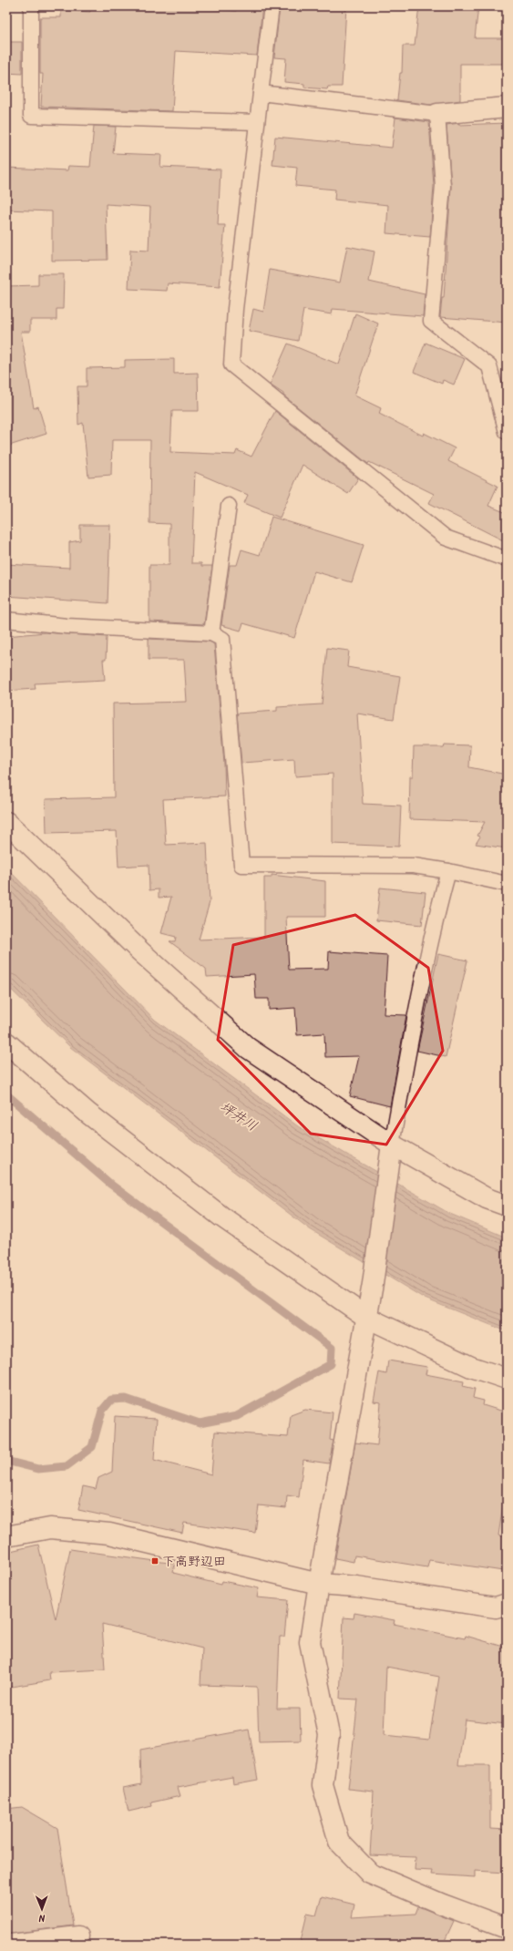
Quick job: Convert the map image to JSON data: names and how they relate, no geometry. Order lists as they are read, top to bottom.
{
  "water": ["坪井川"],
  "places": {
    "transit": ["下高野辺田"]
  },
  "north": "bottom"
}
